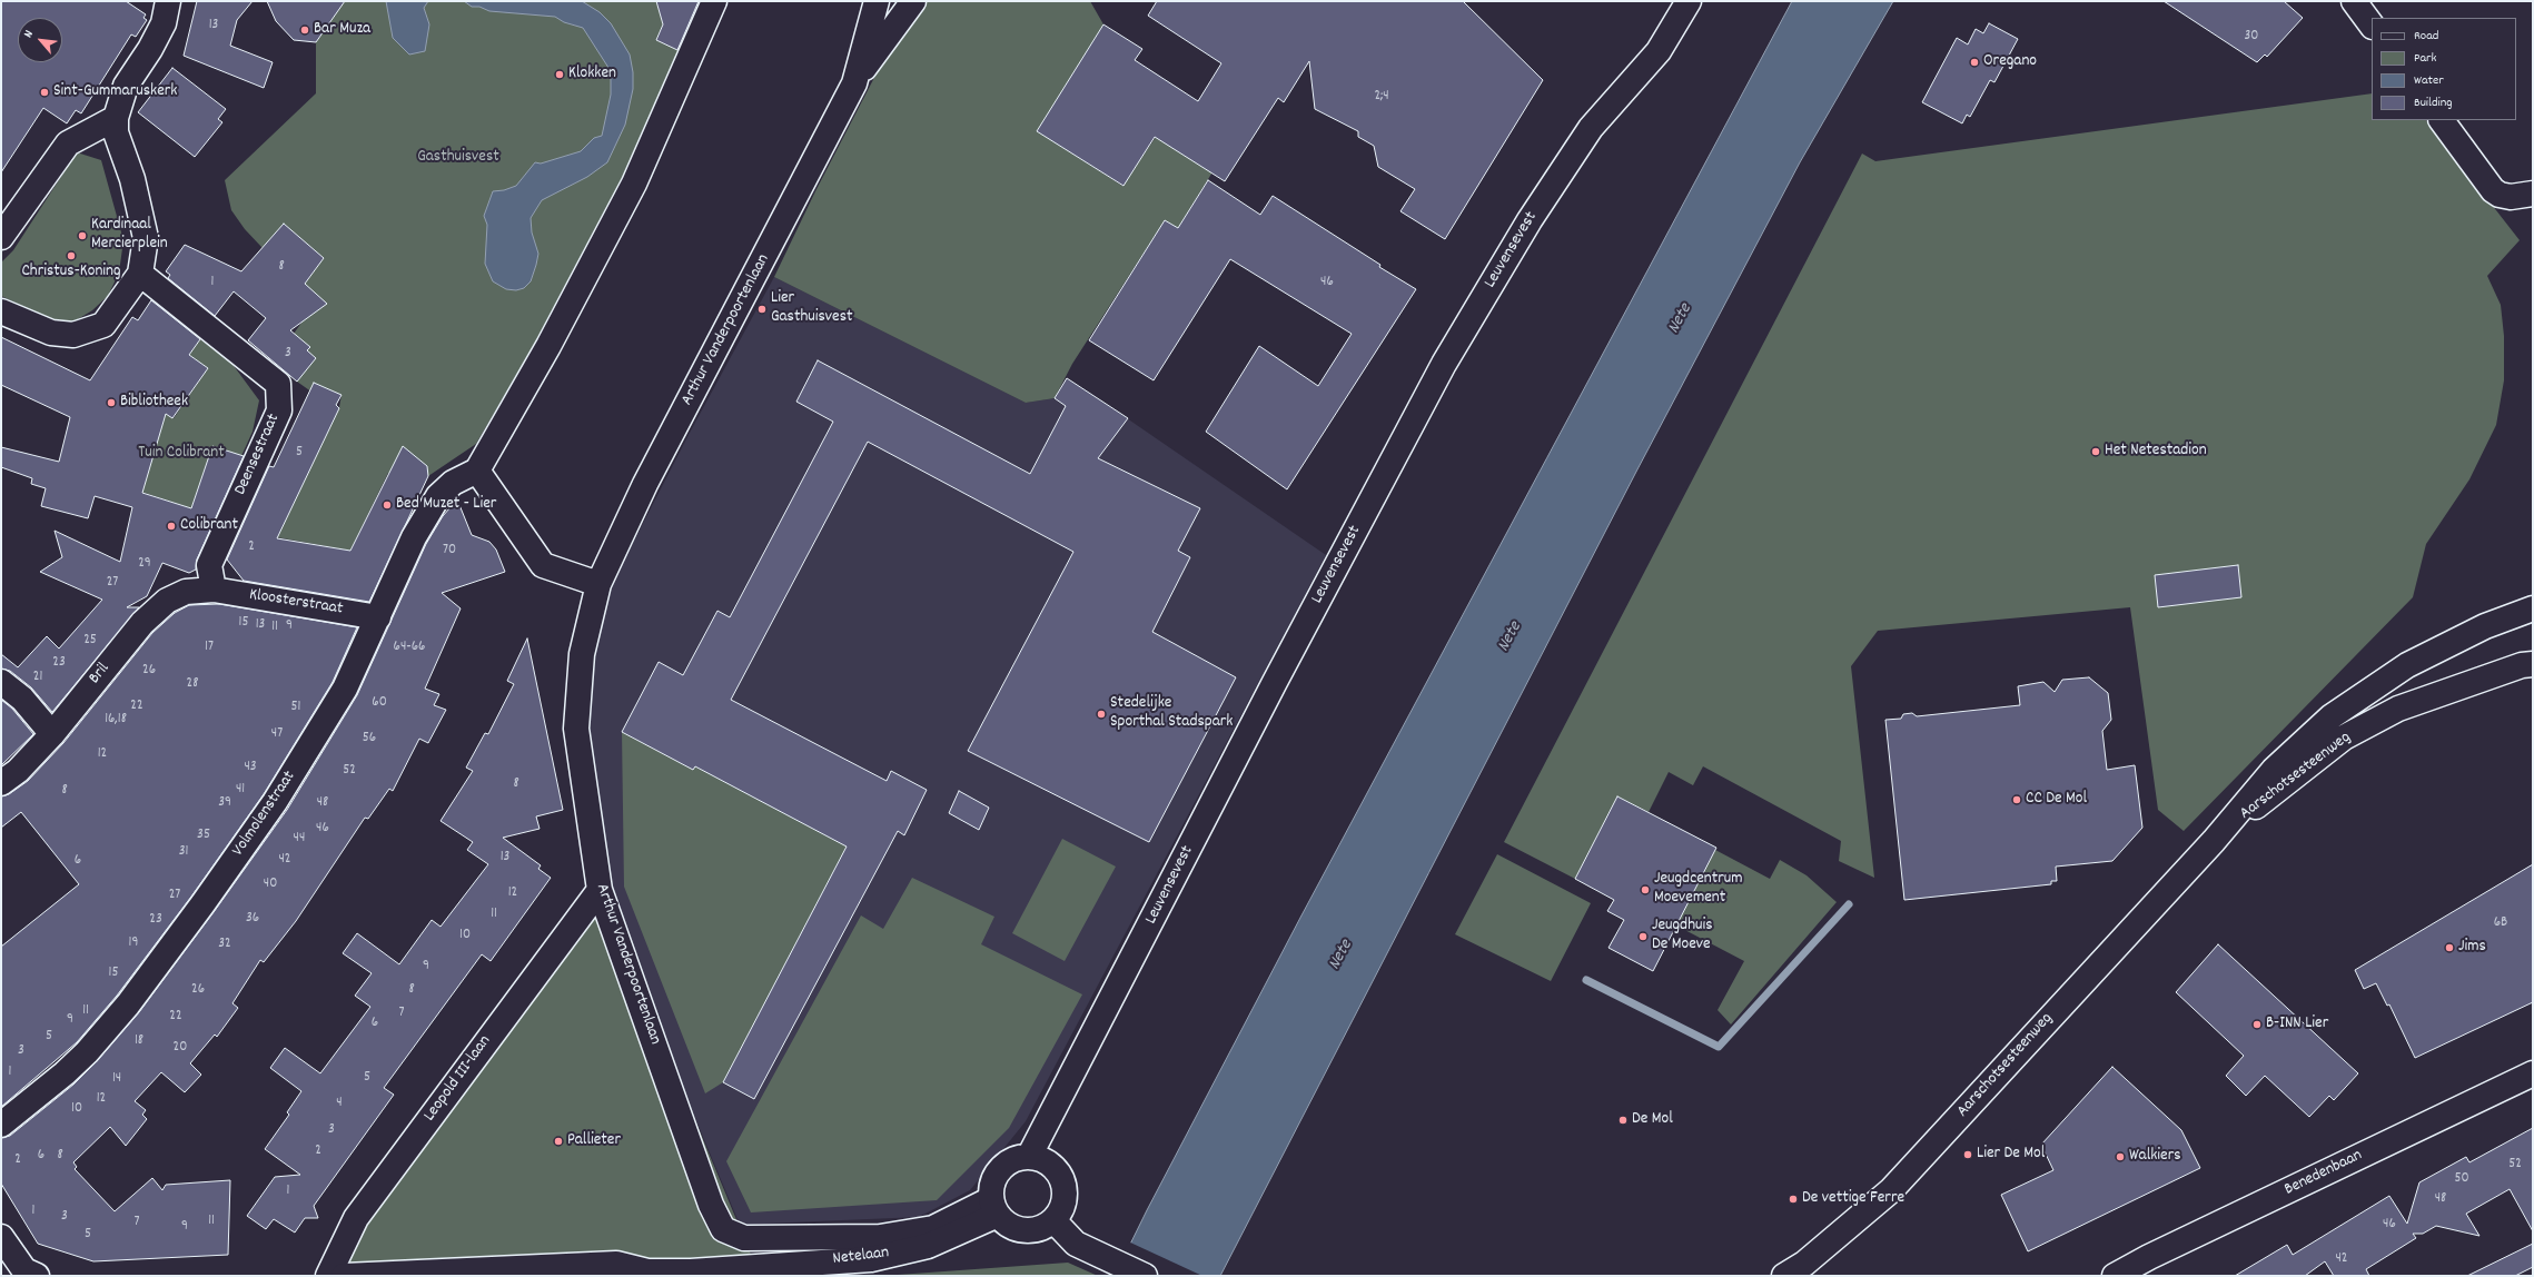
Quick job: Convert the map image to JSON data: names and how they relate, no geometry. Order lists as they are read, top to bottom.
{
  "streets": {
    "street": [
      "Leuvensevest",
      "Arthur Vanderpoortenlaan",
      "Deensestraat",
      "Kloosterstraat",
      "Bril",
      "Aarschotsesteenweg",
      "Volmolenstraat",
      "Leopold III-laan",
      "Benedenbaan",
      "Netelaan"
    ]
  },
  "crossings": [
    ["Leuvensevest", "Netelaan"],
    ["Arthur Vanderpoortenlaan", "Leopold III-laan"],
    ["Arthur Vanderpoortenlaan", "Netelaan"],
    ["Deensestraat", "Kloosterstraat"],
    ["Deensestraat", "Bril"],
    ["Kloosterstraat", "Bril"],
    ["Kloosterstraat", "Volmolenstraat"]
  ],
  "water": ["Nete"],
  "parks": ["Gasthuisvest", "Tuin Colibrant"],
  "places": [
    "Bar Muza",
    "Oregano",
    "Klokken",
    "Sint-Gummaruskerk",
    "Kardinaal Mercierplein",
    "Christus-Koning",
    "Lier Gasthuisvest",
    "Bibliotheek",
    "Het Netestadion",
    "Bed Muzet - Lier",
    "Colibrant",
    "Stedelijke Sporthal Stadspark",
    "CC De Mol",
    "Jeugdcentrum Moevement",
    "Jeugdhuis De Moeve",
    "Jims",
    "B-INN Lier",
    "De Mol",
    "Pallieter",
    "Lier De Mol",
    "Walkiers",
    "De vettige Ferre"
  ],
  "house_numbers": [
    "13",
    "30",
    "2;4",
    "8",
    "1",
    "46",
    "3",
    "5",
    "2",
    "70",
    "29",
    "27",
    "15",
    "13",
    "9",
    "11",
    "25",
    "17",
    "64-66",
    "23",
    "26",
    "21",
    "28",
    "60",
    "22",
    "51",
    "16,18",
    "47",
    "56",
    "12",
    "43",
    "52",
    "8",
    "41",
    "8",
    "39",
    "48",
    "46",
    "35",
    "44",
    "31",
    "13",
    "42",
    "6",
    "40",
    "12",
    "27",
    "11",
    "36",
    "23",
    "6B",
    "10",
    "19",
    "32",
    "9",
    "15",
    "26",
    "8",
    "11",
    "7",
    "22",
    "9",
    "6",
    "5",
    "18",
    "20",
    "3",
    "1",
    "5",
    "14",
    "12",
    "4",
    "10",
    "3",
    "2",
    "6",
    "8",
    "2",
    "52",
    "50",
    "1",
    "48",
    "1",
    "3",
    "11",
    "7",
    "46",
    "9",
    "5",
    "42"
  ],
  "legend": [
    "Road",
    "Park",
    "Water",
    "Building"
  ],
  "north": "top left"
}
